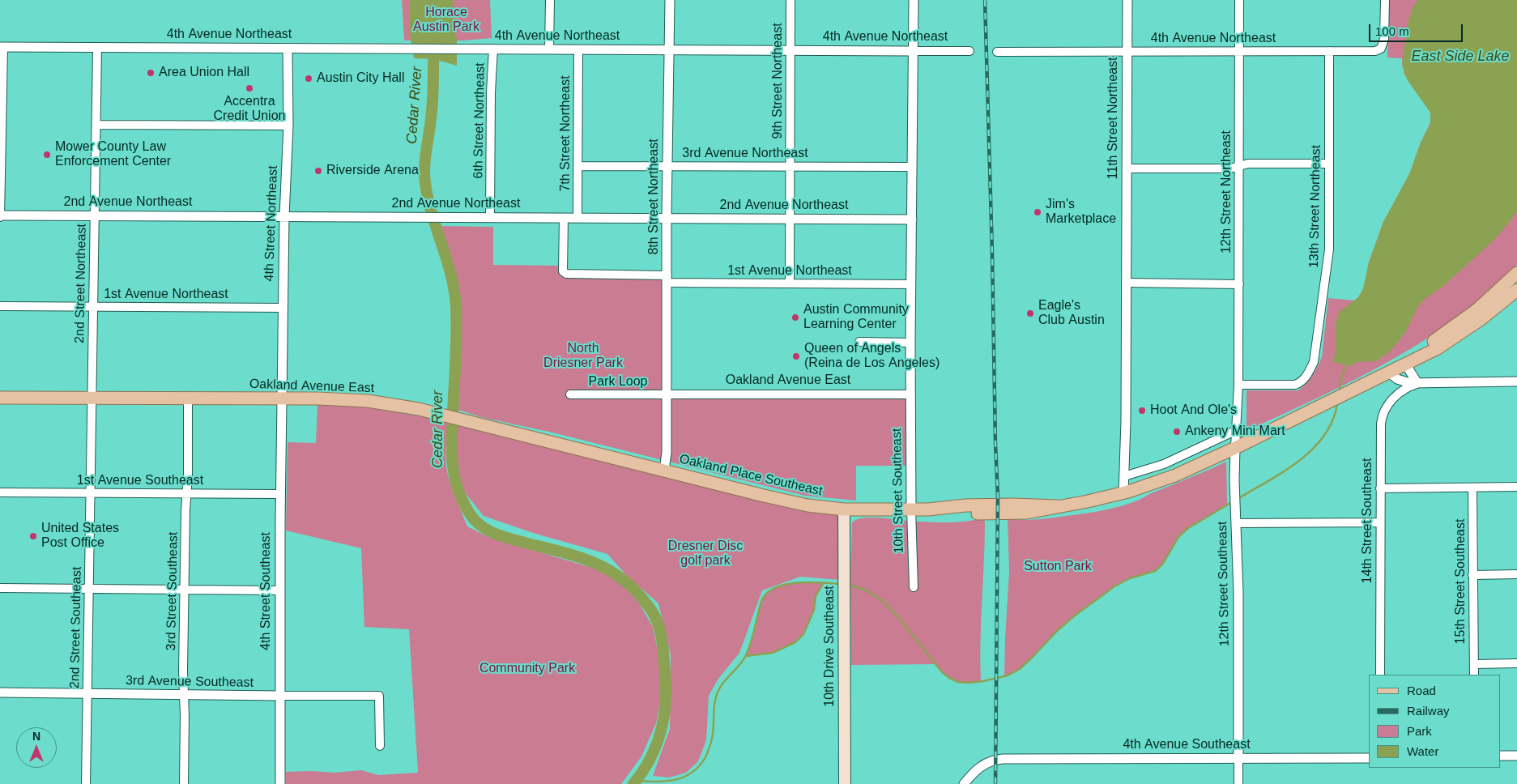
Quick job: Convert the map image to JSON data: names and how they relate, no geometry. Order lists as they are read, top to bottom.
{
  "streets": {
    "main road": ["Oakland Avenue East", "Oakland Place Southeast", "10th Drive Southeast"],
    "street": [
      "4th Avenue Northeast",
      "9th Street Northeast",
      "11th Street Northeast",
      "6th Street Northeast",
      "7th Street Northeast",
      "3rd Avenue Northeast",
      "12th Street Northeast",
      "8th Street Northeast",
      "2nd Avenue Northeast",
      "13th Street Northeast",
      "4th Street Northeast",
      "1st Avenue Northeast",
      "2nd Street Northeast",
      "Park Loop",
      "1st Avenue Southeast",
      "10th Street Southeast",
      "14th Street Southeast",
      "15th Street Southeast",
      "12th Street Southeast",
      "3rd Street Southeast",
      "4th Street Southeast",
      "2nd Street Southeast",
      "3rd Avenue Southeast",
      "4th Avenue Southeast"
    ]
  },
  "crossings": [
    ["4th Avenue Northeast", "9th Street Northeast"],
    ["4th Avenue Northeast", "11th Street Northeast"],
    ["4th Avenue Northeast", "6th Street Northeast"],
    ["4th Avenue Northeast", "7th Street Northeast"],
    ["4th Avenue Northeast", "12th Street Northeast"],
    ["4th Avenue Northeast", "8th Street Northeast"],
    ["4th Avenue Northeast", "13th Street Northeast"],
    ["4th Avenue Northeast", "4th Street Northeast"],
    ["4th Avenue Northeast", "2nd Street Northeast"],
    ["4th Avenue Northeast", "10th Street Southeast"],
    ["9th Street Northeast", "3rd Avenue Northeast"],
    ["9th Street Northeast", "2nd Avenue Northeast"],
    ["9th Street Northeast", "1st Avenue Northeast"],
    ["11th Street Northeast", "Oakland Place Southeast"],
    ["6th Street Northeast", "2nd Avenue Northeast"],
    ["7th Street Northeast", "3rd Avenue Northeast"],
    ["7th Street Northeast", "2nd Avenue Northeast"],
    ["3rd Avenue Northeast", "8th Street Northeast"],
    ["3rd Avenue Northeast", "10th Street Southeast"],
    ["12th Street Northeast", "13th Street Northeast"],
    ["12th Street Northeast", "12th Street Southeast"],
    ["8th Street Northeast", "2nd Avenue Northeast"],
    ["8th Street Northeast", "1st Avenue Northeast"],
    ["8th Street Northeast", "Oakland Avenue East"],
    ["8th Street Northeast", "Park Loop"],
    ["8th Street Northeast", "Oakland Place Southeast"],
    ["2nd Avenue Northeast", "4th Street Northeast"],
    ["2nd Avenue Northeast", "1st Avenue Northeast"],
    ["2nd Avenue Northeast", "2nd Street Northeast"],
    ["2nd Avenue Northeast", "10th Street Southeast"],
    ["13th Street Northeast", "12th Street Southeast"],
    ["4th Street Northeast", "1st Avenue Northeast"],
    ["4th Street Northeast", "Oakland Avenue East"],
    ["4th Street Northeast", "4th Street Southeast"],
    ["1st Avenue Northeast", "2nd Street Northeast"],
    ["1st Avenue Northeast", "10th Street Southeast"],
    ["2nd Street Northeast", "Oakland Avenue East"],
    ["2nd Street Northeast", "2nd Street Southeast"],
    ["Oakland Avenue East", "Park Loop"],
    ["Oakland Avenue East", "Oakland Place Southeast"],
    ["Oakland Avenue East", "10th Street Southeast"],
    ["Oakland Avenue East", "3rd Street Southeast"],
    ["Oakland Avenue East", "4th Street Southeast"],
    ["Oakland Avenue East", "2nd Street Southeast"],
    ["Oakland Place Southeast", "10th Street Southeast"],
    ["Oakland Place Southeast", "12th Street Southeast"],
    ["Oakland Place Southeast", "10th Drive Southeast"],
    ["1st Avenue Southeast", "3rd Street Southeast"],
    ["1st Avenue Southeast", "4th Street Southeast"],
    ["1st Avenue Southeast", "2nd Street Southeast"],
    ["12th Street Southeast", "4th Avenue Southeast"],
    ["3rd Street Southeast", "3rd Avenue Southeast"],
    ["4th Street Southeast", "3rd Avenue Southeast"],
    ["2nd Street Southeast", "3rd Avenue Southeast"]
  ],
  "water": ["East Side Lake", "Cedar River"],
  "parks": [
    "Horace Austin Park",
    "North Driesner Park",
    "Dresner Disc golf park",
    "Sutton Park",
    "Community Park"
  ],
  "places": [
    "Area Union Hall",
    "Austin City Hall",
    "Accentra Credit Union",
    "Mower County Law Enforcement Center",
    "Riverside Arena",
    "Jim's Marketplace",
    "Eagle's Club Austin",
    "Austin Community Learning Center",
    "Queen of Angels (Reina de Los Angeles)",
    "Hoot And Ole's",
    "Ankeny Mini Mart",
    "United States Post Office"
  ],
  "legend": [
    "Road",
    "Railway",
    "Park",
    "Water"
  ],
  "scale_bar": "100 m",
  "north": "top"
}
